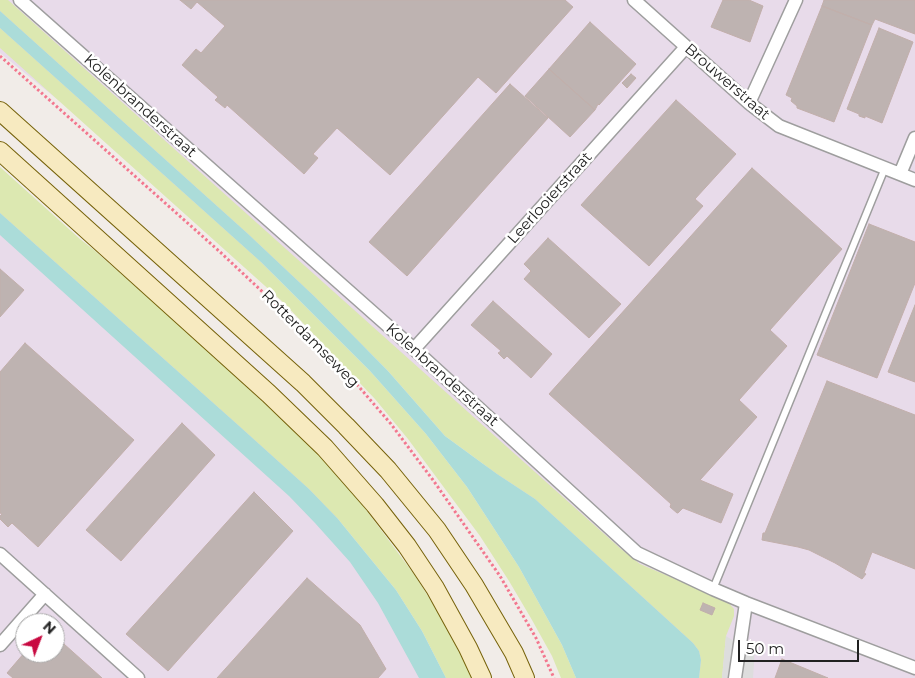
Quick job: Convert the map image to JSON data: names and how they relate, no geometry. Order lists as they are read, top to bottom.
{
  "streets": {
    "street": ["Brouwerstraat", "Kolenbranderstraat", "Leerlooierstraat"],
    "path": ["Rotterdamseweg"]
  },
  "crossings": [
    ["Brouwerstraat", "Leerlooierstraat"],
    ["Kolenbranderstraat", "Leerlooierstraat"]
  ],
  "scale_bar": "50 m",
  "north": "top right"
}
